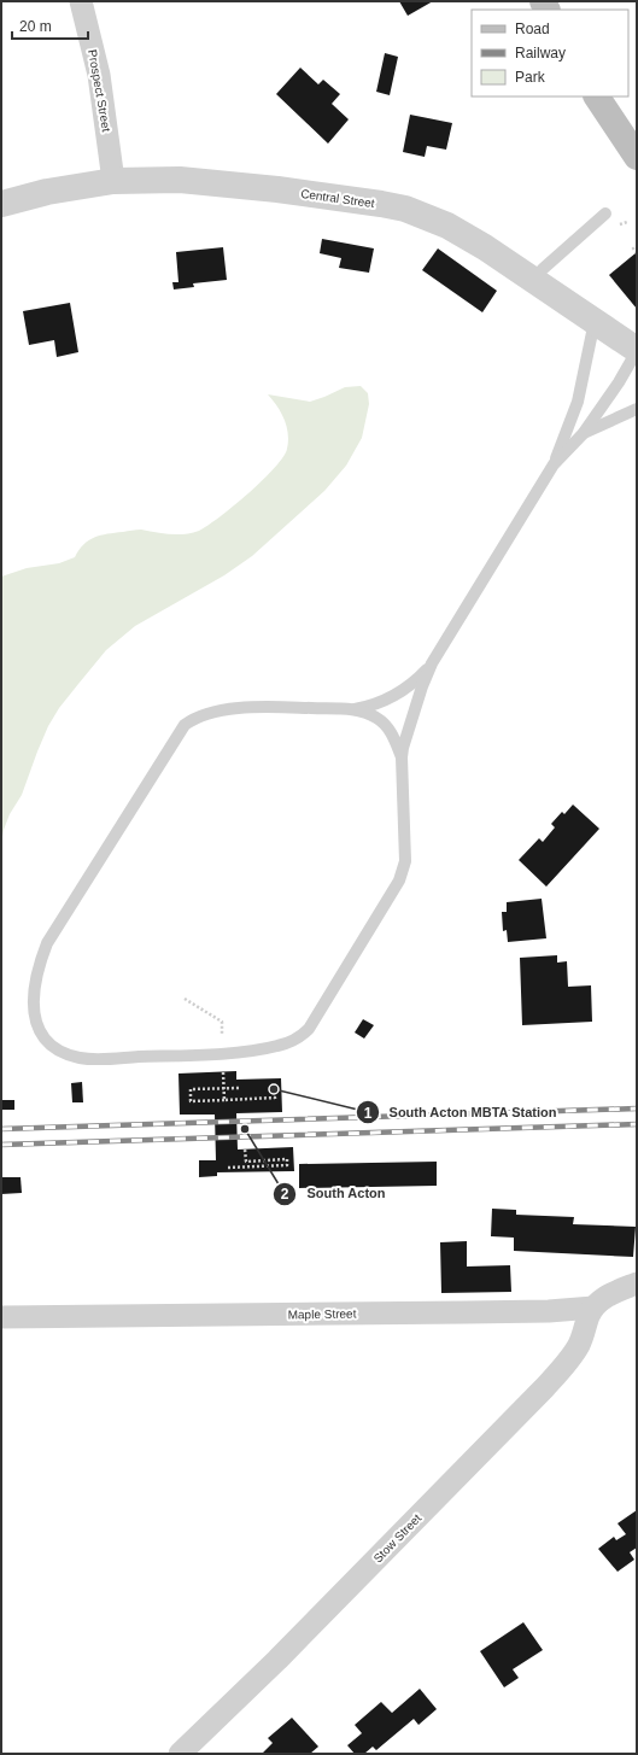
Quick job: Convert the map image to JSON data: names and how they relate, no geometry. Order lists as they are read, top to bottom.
{
  "streets": {
    "street": [
      "Prospect Street",
      "Central Street",
      "Maple Street",
      "Stow Street"
    ]
  },
  "crossings": [
    ["Prospect Street", "Central Street"],
    ["Maple Street", "Stow Street"]
  ],
  "places": ["South Acton MBTA Station", "South Acton"],
  "legend": ["Road", "Railway", "Park"],
  "scale_bar": "20 m"
}
